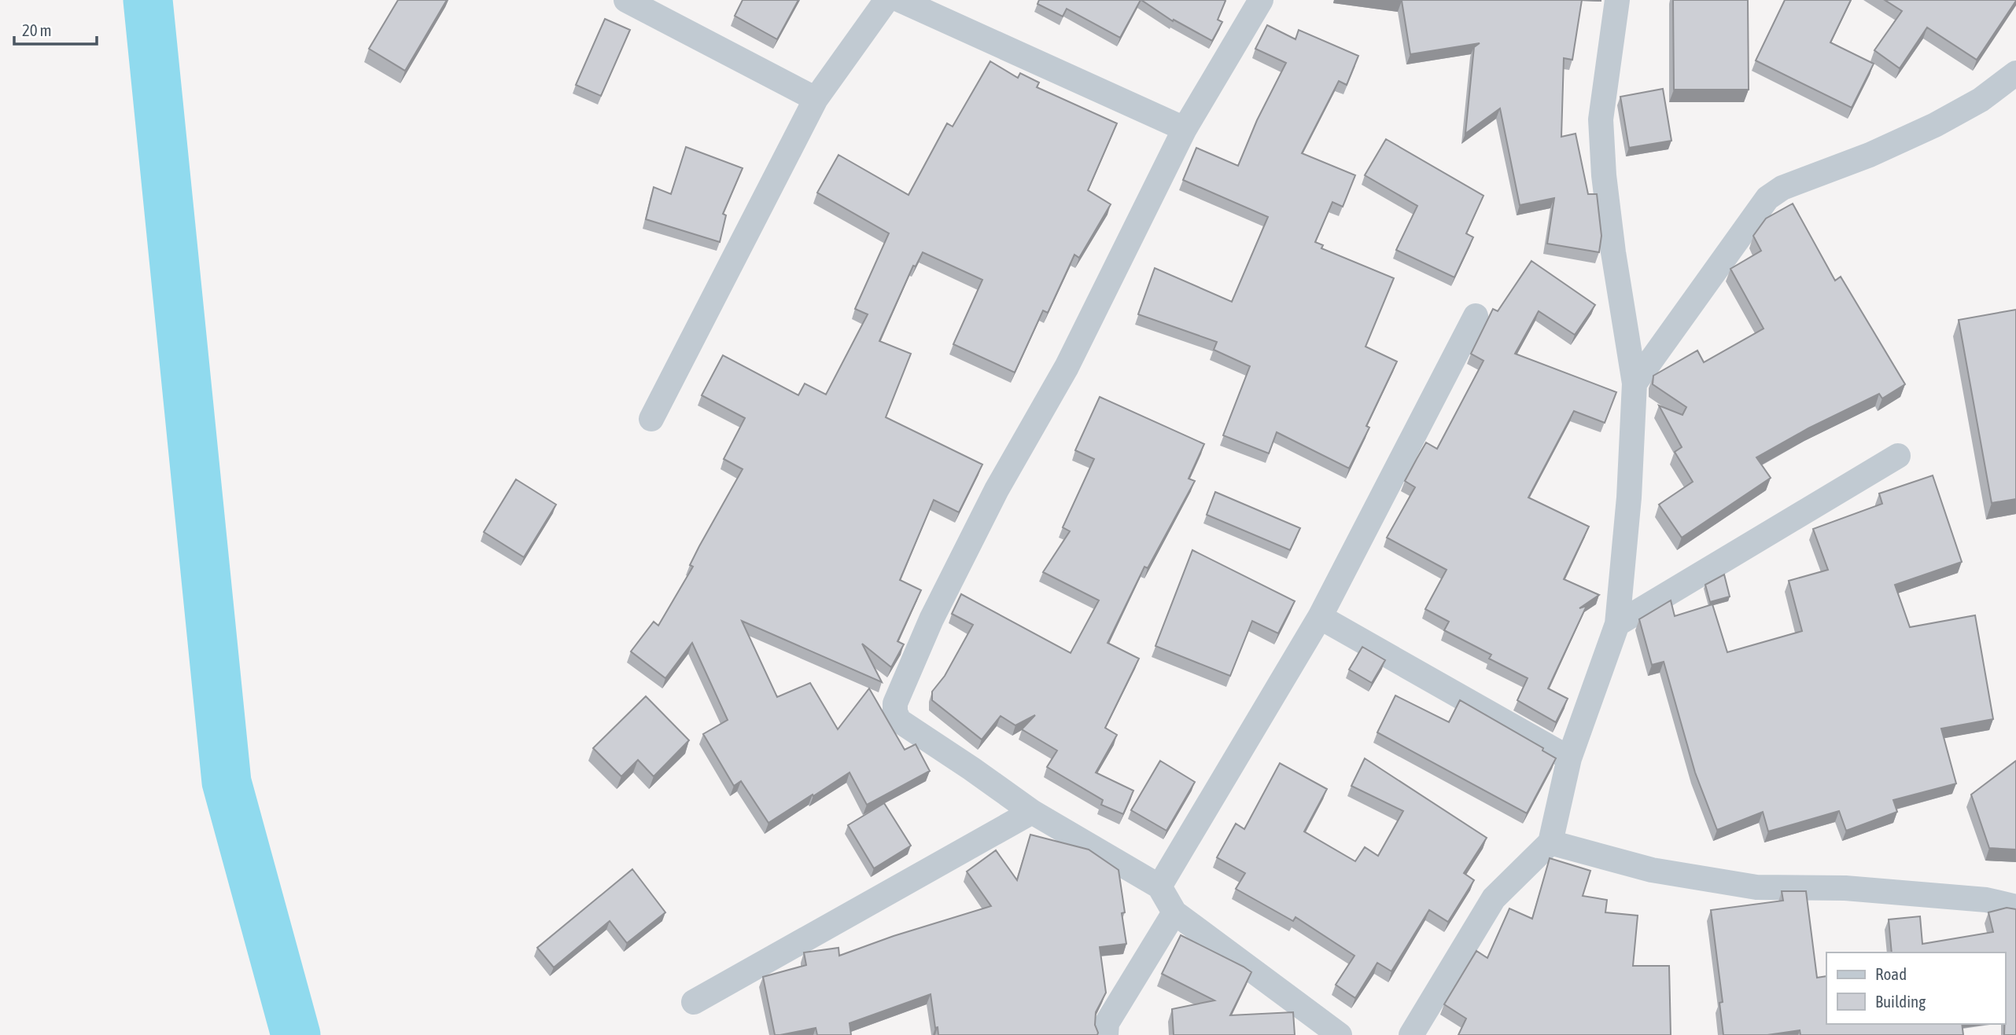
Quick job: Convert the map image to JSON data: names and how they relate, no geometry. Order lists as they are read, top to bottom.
{
  "legend": ["Road", "Building"],
  "scale_bar": "20 m"
}
